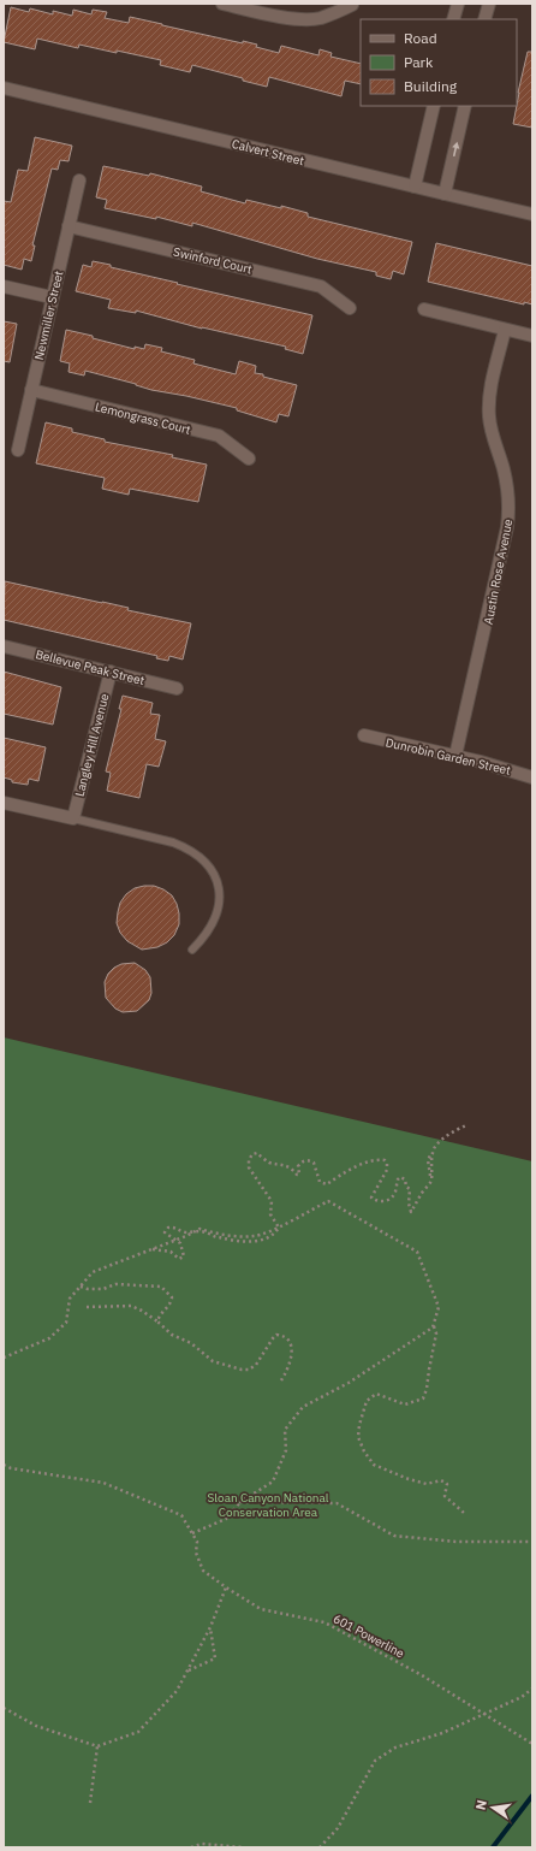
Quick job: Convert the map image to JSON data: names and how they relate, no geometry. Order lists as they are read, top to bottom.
{
  "streets": {
    "street": [
      "Calvert Street",
      "Swinford Court",
      "Newmiller Street",
      "Lemongrass Court",
      "Austin Rose Avenue",
      "Bellevue Peak Street",
      "Langley Hill Avenue",
      "Dunrobin Garden Street"
    ],
    "path": ["601 Powerline"]
  },
  "crossings": [
    ["Swinford Court", "Newmiller Street"],
    ["Newmiller Street", "Lemongrass Court"],
    ["Austin Rose Avenue", "Dunrobin Garden Street"],
    ["Bellevue Peak Street", "Langley Hill Avenue"]
  ],
  "parks": ["Sloan Canyon National Conservation Area"],
  "legend": ["Road", "Park", "Building"],
  "north": "left"
}
